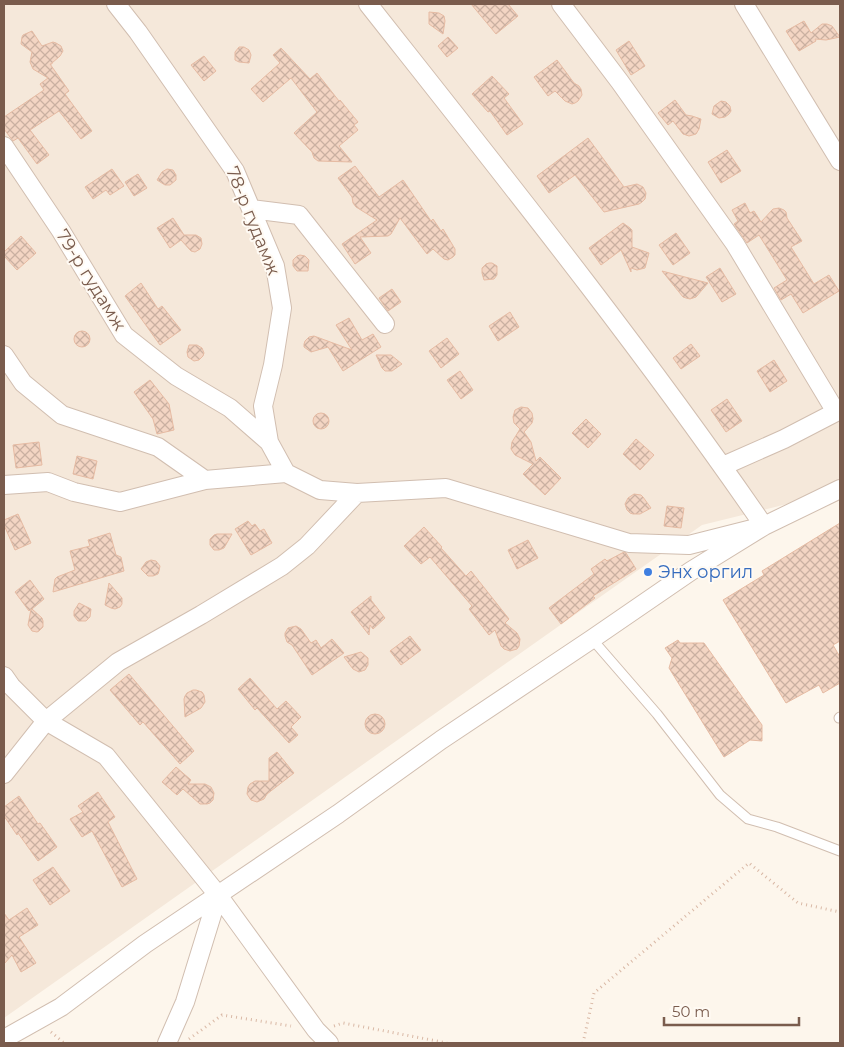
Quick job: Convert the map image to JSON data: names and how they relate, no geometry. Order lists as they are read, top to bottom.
{
  "streets": {
    "street": ["78-р гудамж", "79-р гудамж"]
  },
  "crossings": [
    ["78-р гудамж", "79-р гудамж"]
  ],
  "places": ["Энх оргил"],
  "scale_bar": "50 m"
}
